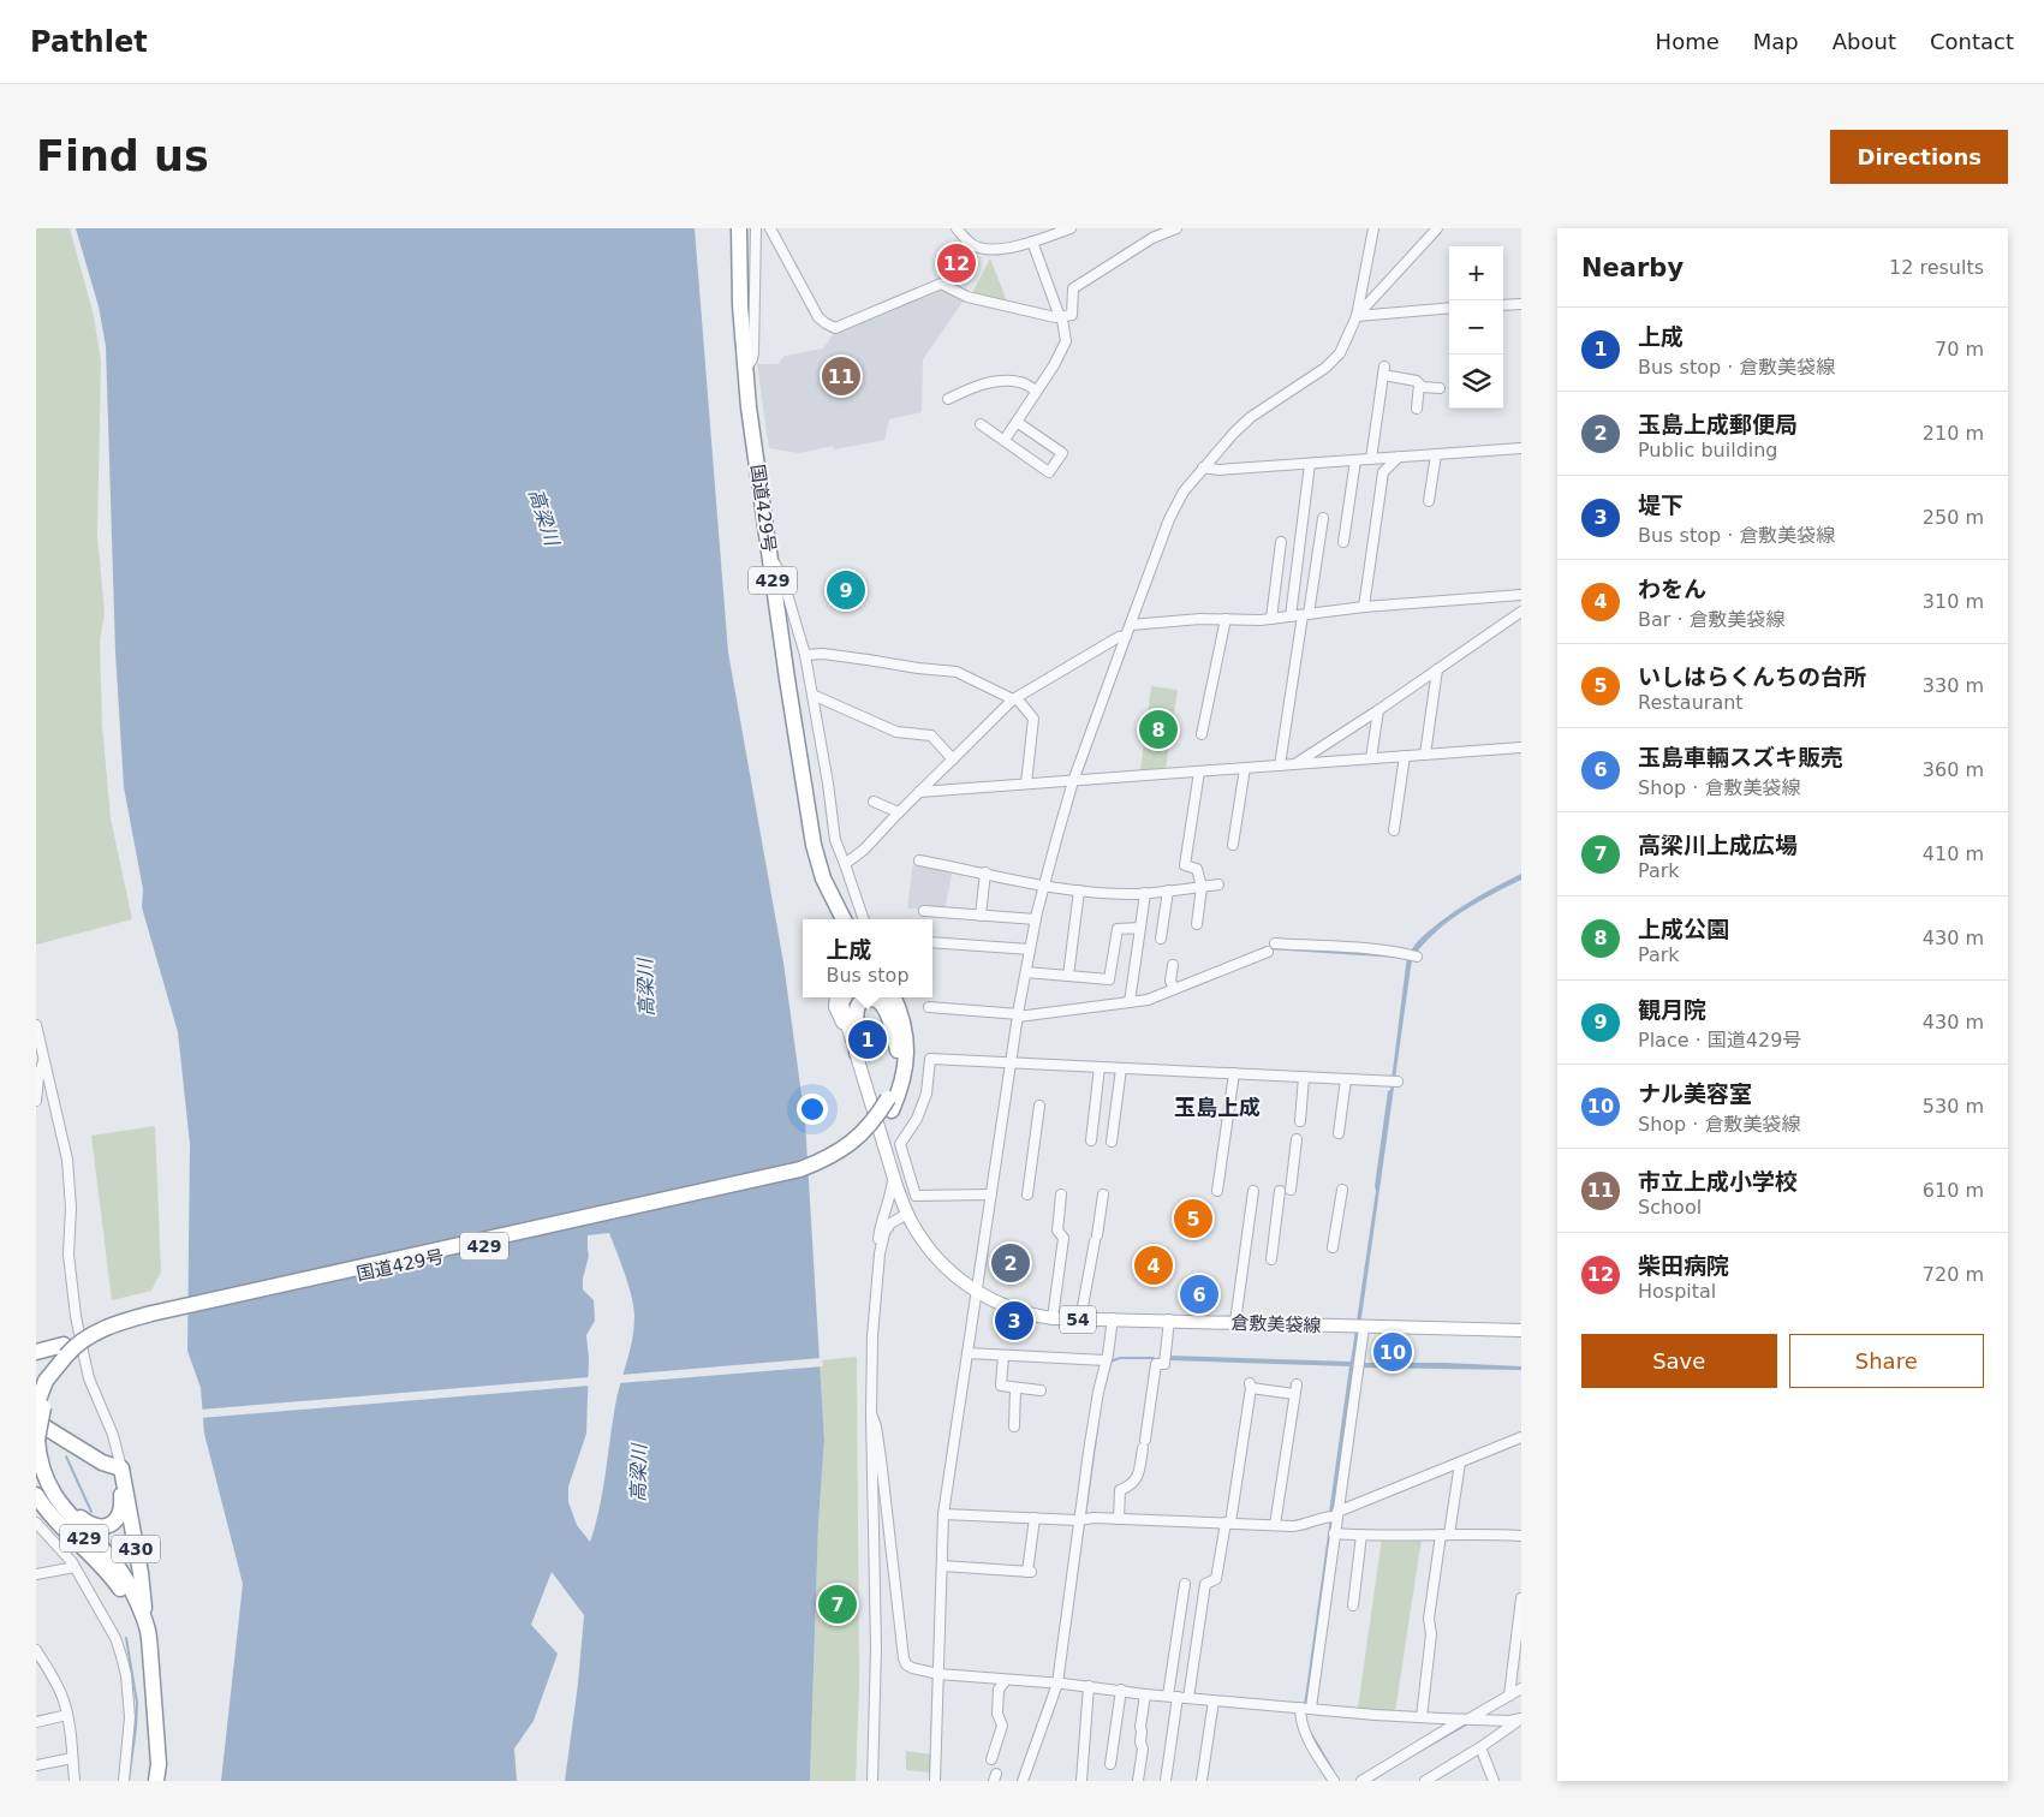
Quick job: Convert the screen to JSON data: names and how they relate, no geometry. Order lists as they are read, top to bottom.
{
  "streets": {
    "highway": ["国道429号", "429", "430"],
    "main road": ["54", "倉敷美袋線"]
  },
  "crossings": [
    ["国道429号", "429"],
    ["国道429号", "430"],
    ["429", "430"]
  ],
  "districts": ["玉島上成"],
  "water": ["高梁川"],
  "page": {
    "header": "Pathlet",
    "nav": [
      "Home",
      "Map",
      "About",
      "Contact"
    ],
    "buttons": [
      "Directions",
      ["Save", "Share"]
    ],
    "title": "Find us",
    "heading": ["Nearby", "12 results"],
    "pins": [
      "12",
      "11",
      "9",
      "8",
      "1",
      "5",
      "2",
      "4",
      "6",
      "3",
      "10",
      "7"
    ],
    "map_buttons": ["+", "−"],
    "list": [
      {
        "mark": "1",
        "name": "上成",
        "note": "Bus stop · 倉敷美袋線",
        "value": "70 m"
      },
      {
        "mark": "2",
        "name": "玉島上成郵便局",
        "note": "Public building",
        "value": "210 m"
      },
      {
        "mark": "3",
        "name": "堤下",
        "note": "Bus stop · 倉敷美袋線",
        "value": "250 m"
      },
      {
        "mark": "4",
        "name": "わをん",
        "note": "Bar · 倉敷美袋線",
        "value": "310 m"
      },
      {
        "mark": "5",
        "name": "いしはらくんちの台所",
        "note": "Restaurant",
        "value": "330 m"
      },
      {
        "mark": "6",
        "name": "玉島車輛スズキ販売",
        "note": "Shop · 倉敷美袋線",
        "value": "360 m"
      },
      {
        "mark": "7",
        "name": "高梁川上成広場",
        "note": "Park",
        "value": "410 m"
      },
      {
        "mark": "8",
        "name": "上成公園",
        "note": "Park",
        "value": "430 m"
      },
      {
        "mark": "9",
        "name": "観月院",
        "note": "Place · 国道429号",
        "value": "430 m"
      },
      {
        "mark": "10",
        "name": "ナル美容室",
        "note": "Shop · 倉敷美袋線",
        "value": "530 m"
      },
      {
        "mark": "11",
        "name": "市立上成小学校",
        "note": "School",
        "value": "610 m"
      },
      {
        "mark": "12",
        "name": "柴田病院",
        "note": "Hospital",
        "value": "720 m"
      }
    ],
    "popup": ["上成", "Bus stop"]
  }
}
